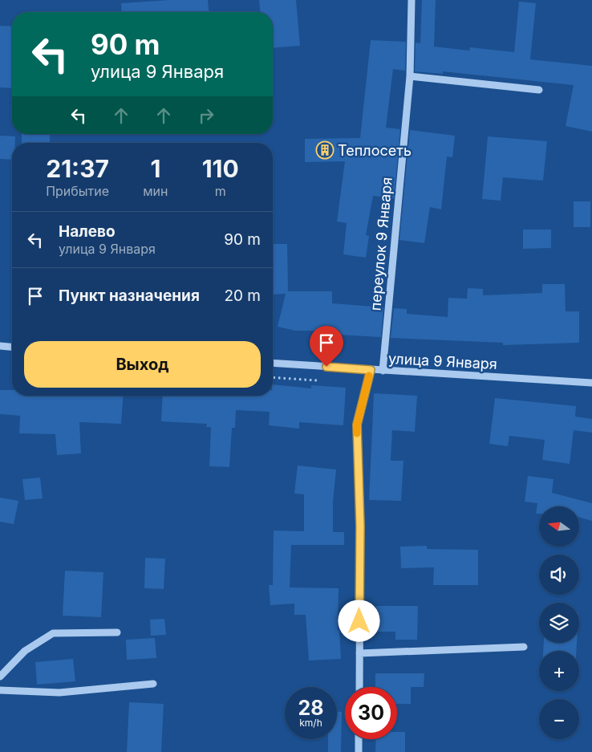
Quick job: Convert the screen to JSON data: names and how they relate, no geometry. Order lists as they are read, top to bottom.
{
  "streets": {
    "street": ["переулок 9 Января", "улица 9 Января"]
  },
  "crossings": [
    ["переулок 9 Января", "улица 9 Января"]
  ],
  "places": {
    "building": ["Теплосеть"]
  },
  "north": "left",
  "page": {
    "turn": ["90 m", "улица 9 Января"],
    "eta": [
      "21:37",
      "Прибытие",
      "1",
      "мин",
      "110",
      "m"
    ],
    "list": [
      {
        "name": "Налево",
        "note": "улица 9 Января",
        "value": "90 m"
      },
      {
        "name": "Пункт назначения",
        "value": "20 m"
      }
    ],
    "buttons": "Выход",
    "map_buttons": ["+", "−"],
    "speed": "28 km/h",
    "limit": "30"
  }
}
